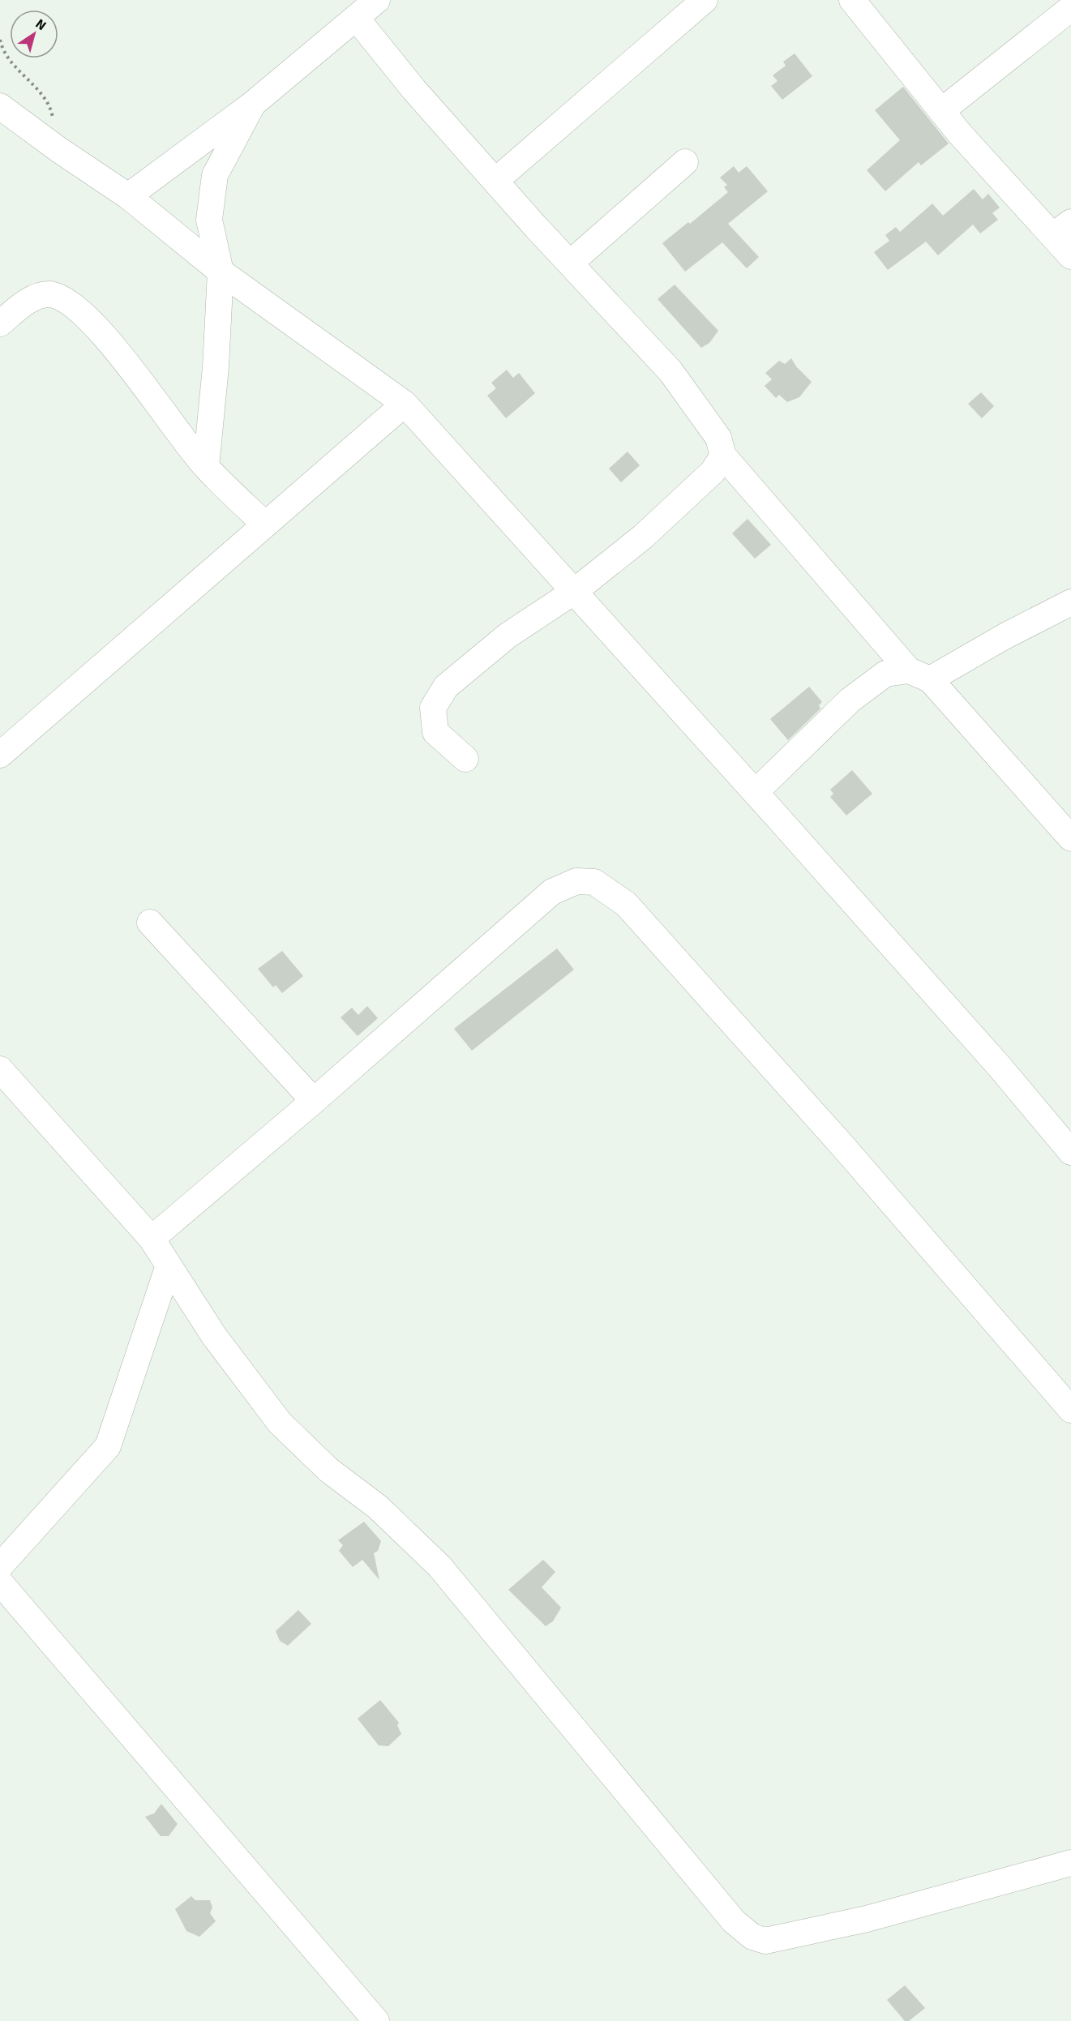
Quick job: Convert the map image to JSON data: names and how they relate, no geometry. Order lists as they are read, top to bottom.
{
  "north": "top right"
}
